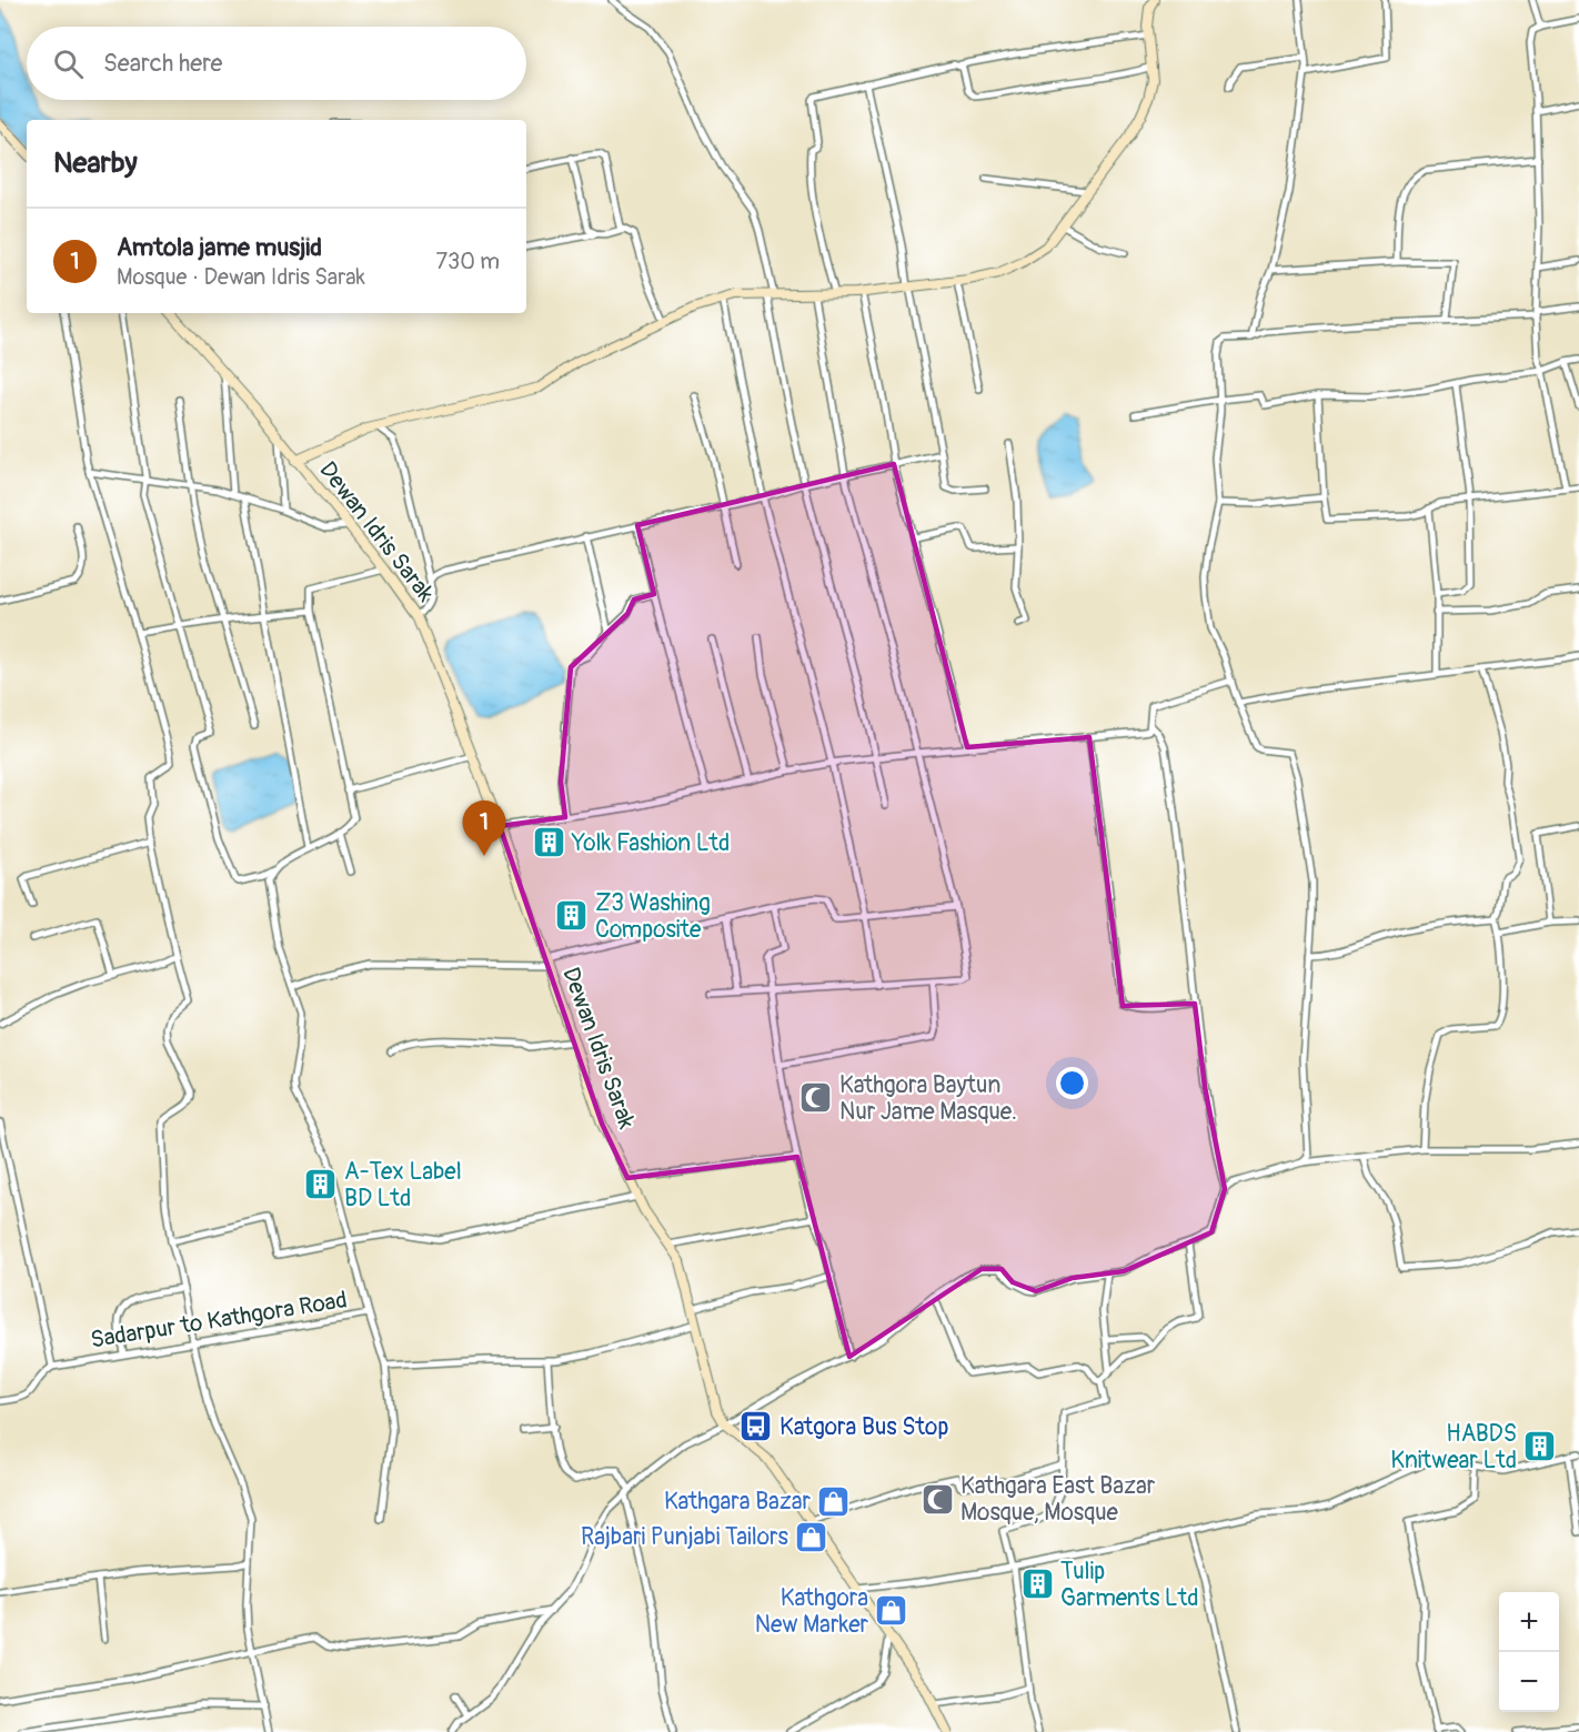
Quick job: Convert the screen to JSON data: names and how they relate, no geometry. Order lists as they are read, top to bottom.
{
  "streets": {
    "main road": ["Dewan Idris Sarak"],
    "street": ["Sadarpur to Kathgora Road"]
  },
  "places": {
    "building": [
      "Yolk Fashion Ltd",
      "Z3 Washing Composite",
      "A-Tex Label BD Ltd",
      "HABDS Knitwear Ltd",
      "Tulip Garments Ltd"
    ],
    "mosque": ["Kathgora Baytun Nur Jame Masque.", "Kathgara East Bazar Mosque, Mosque"],
    "bus stop": ["Katgora Bus Stop"],
    "shop": ["Kathgara Bazar", "Rajbari Punjabi Tailors", "Kathgora New Marker"]
  },
  "page": {
    "search": "Search here",
    "heading": "Nearby",
    "list": [
      {
        "mark": "1",
        "name": "Amtola jame musjid",
        "note": "Mosque · Dewan Idris Sarak",
        "value": "730 m"
      }
    ],
    "pins": "1",
    "map_buttons": ["+", "−"]
  }
}
